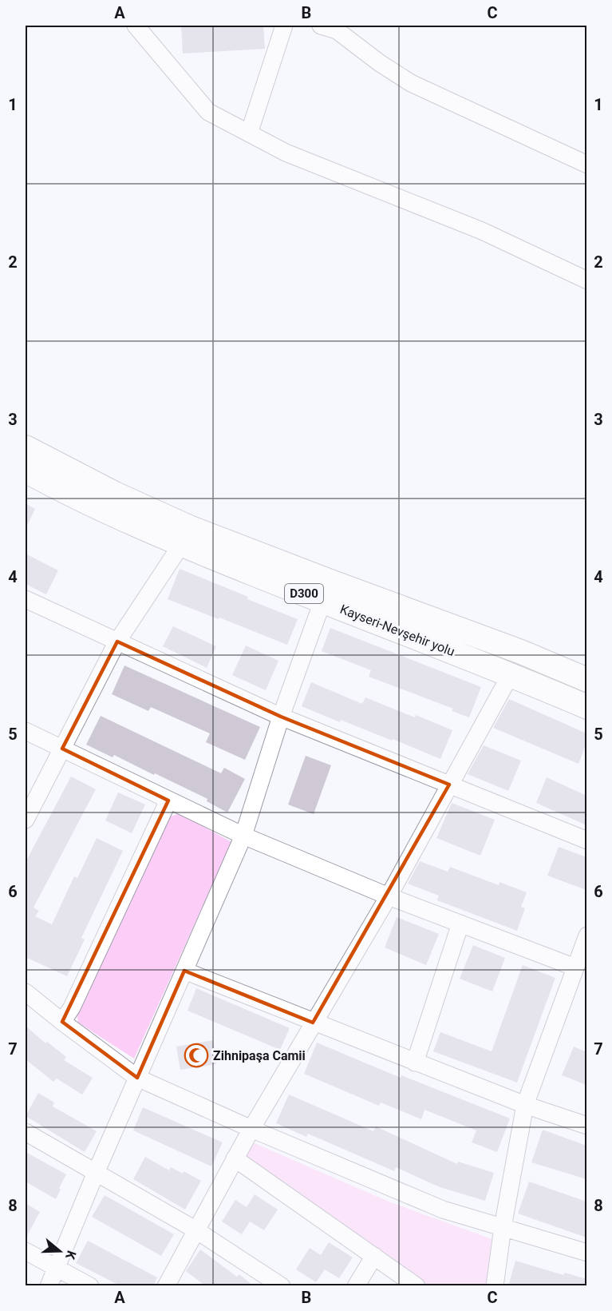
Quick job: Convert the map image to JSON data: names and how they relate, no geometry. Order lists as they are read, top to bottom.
{
  "streets": {
    "highway": ["D300", "Kayseri-Nevşehir yolu"]
  },
  "places": {
    "mosque": ["Zihnipaşa Camii"]
  },
  "north": "right",
  "grid": {
    "columns": ["A", "B", "C"],
    "rows": [
      "1",
      "2",
      "3",
      "4",
      "5",
      "6",
      "7",
      "8"
    ]
  }
}
